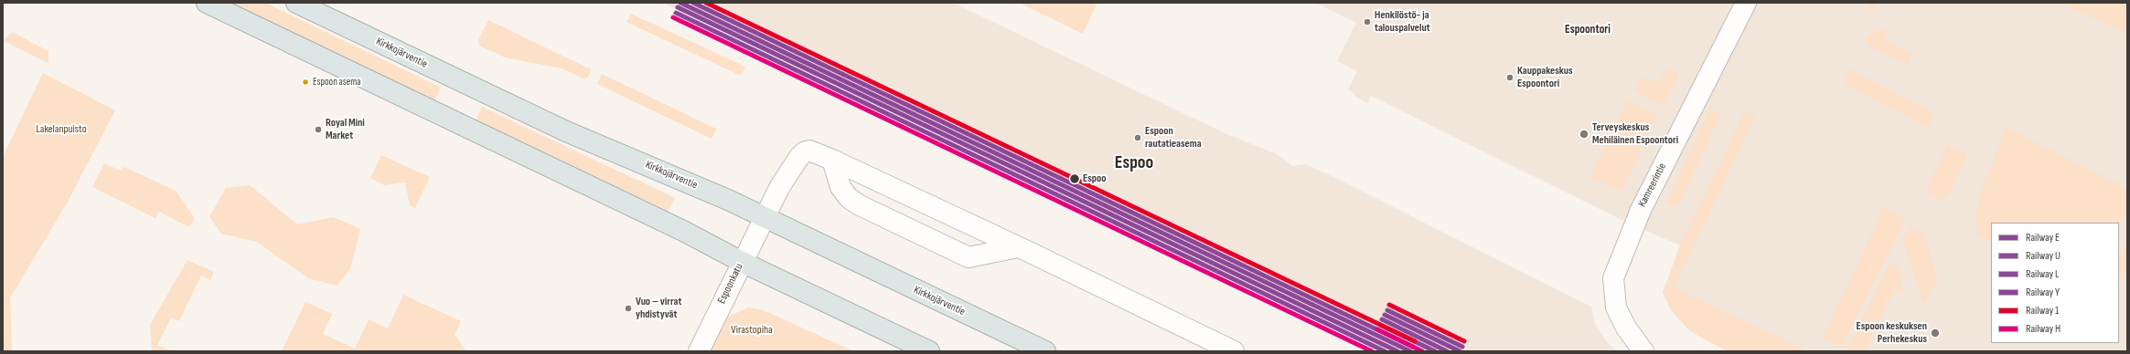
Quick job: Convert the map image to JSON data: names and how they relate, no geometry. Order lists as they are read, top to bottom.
{
  "streets": {
    "main road": ["Kirkkojärventie"],
    "street": ["Kamreerintie", "Espoonkatu"]
  },
  "crossings": [
    ["Kirkkojärventie", "Espoonkatu"]
  ],
  "districts": ["Espoontori", "Espoo"],
  "parks": ["Lakelanpuisto", "Virastopiha"],
  "places": [
    "Henkilöstö- ja talouspalvelut",
    "Kauppakeskus Espoontori",
    "Espoon asema",
    "Royal Mini Market",
    "Terveyskeskus Mehiläinen Espoontori",
    "Espoon rautatieasema",
    "Espoo",
    "Vuo – virrat yhdistyvät",
    "Espoon keskuksen Perhekeskus"
  ],
  "lines": [
    "rail line E",
    "rail line L",
    "rail line 1",
    "rail line U",
    "rail line Y",
    "rail line H"
  ],
  "legend": [
    "Railway E",
    "Railway U",
    "Railway L",
    "Railway Y",
    "Railway 1",
    "Railway H"
  ]
}
